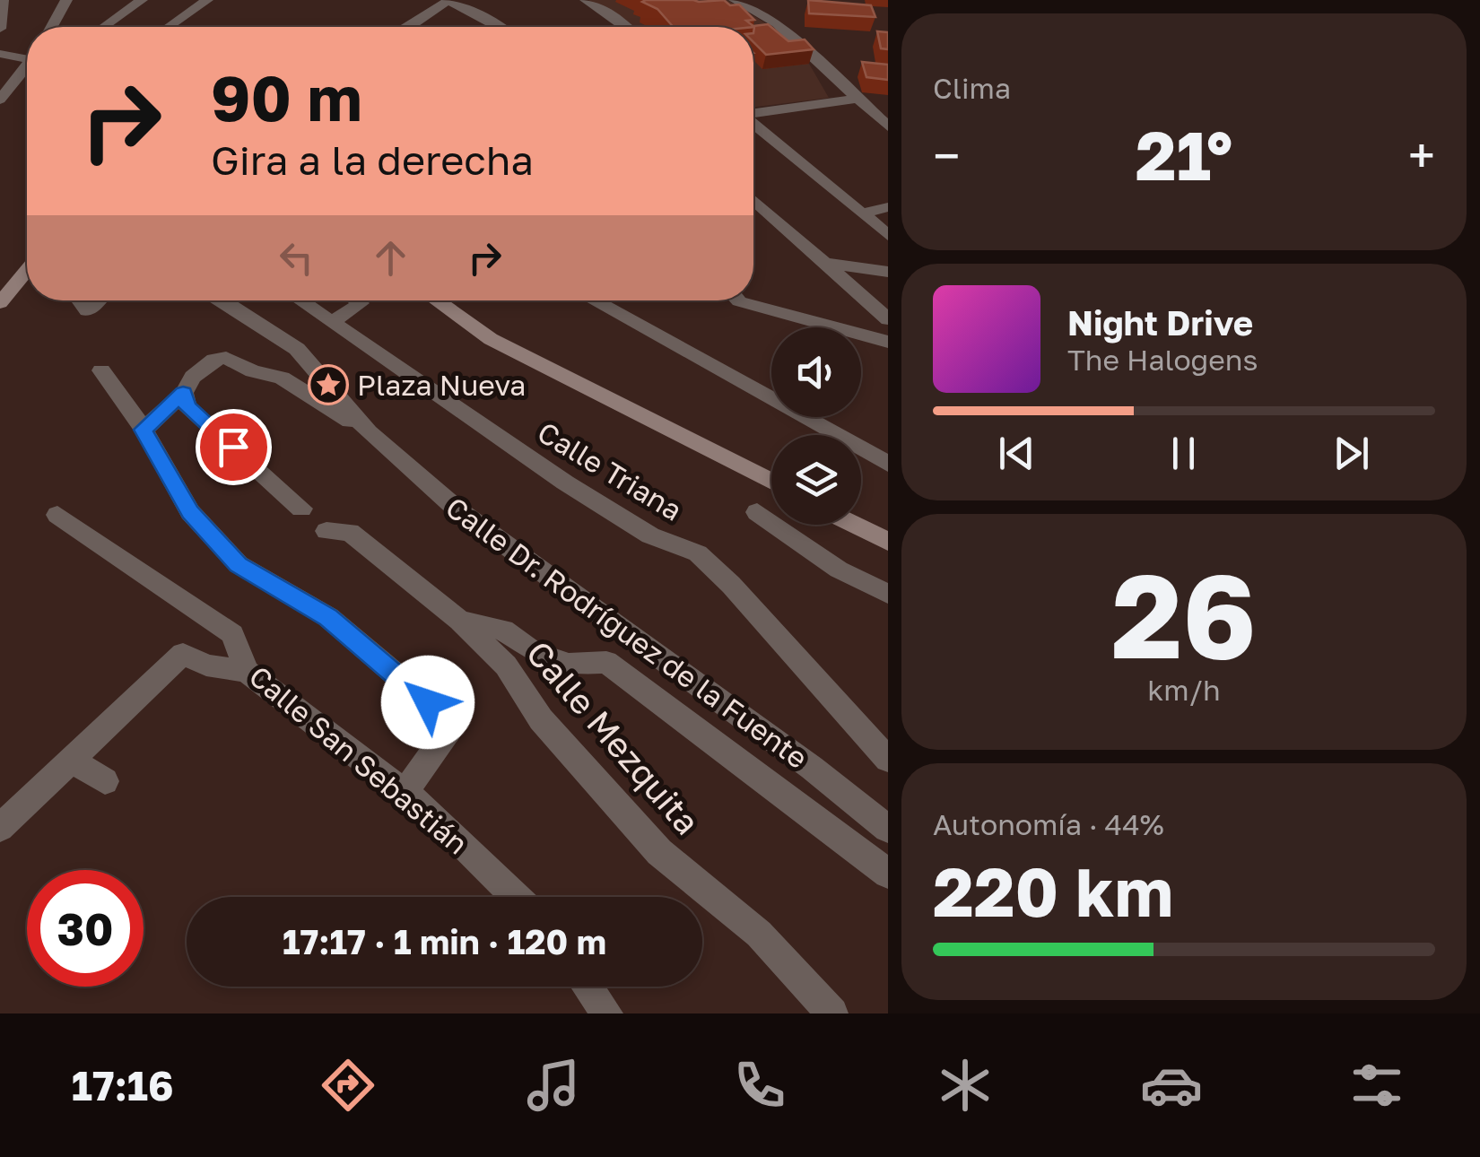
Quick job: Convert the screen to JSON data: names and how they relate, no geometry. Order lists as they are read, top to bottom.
{
  "streets": {
    "street": [
      "Calle Triana",
      "Calle Dr. Rodríguez de la Fuente",
      "Calle Mezquita",
      "Calle San Sebastián"
    ]
  },
  "places": {
    "place": ["Plaza Nueva"]
  },
  "page": {
    "tile": [
      "Clima",
      ["26", "km/h"],
      ["Autonomía · 44%", "220 km"]
    ],
    "turn": ["90 m", "Gira a la derecha"],
    "heat": ["−", "21°", "+"],
    "song": ["Night Drive", "The Halogens"],
    "limit": "30",
    "trip": "17:17 · 1 min · 120 m",
    "tabs": "17:16"
  }
}
